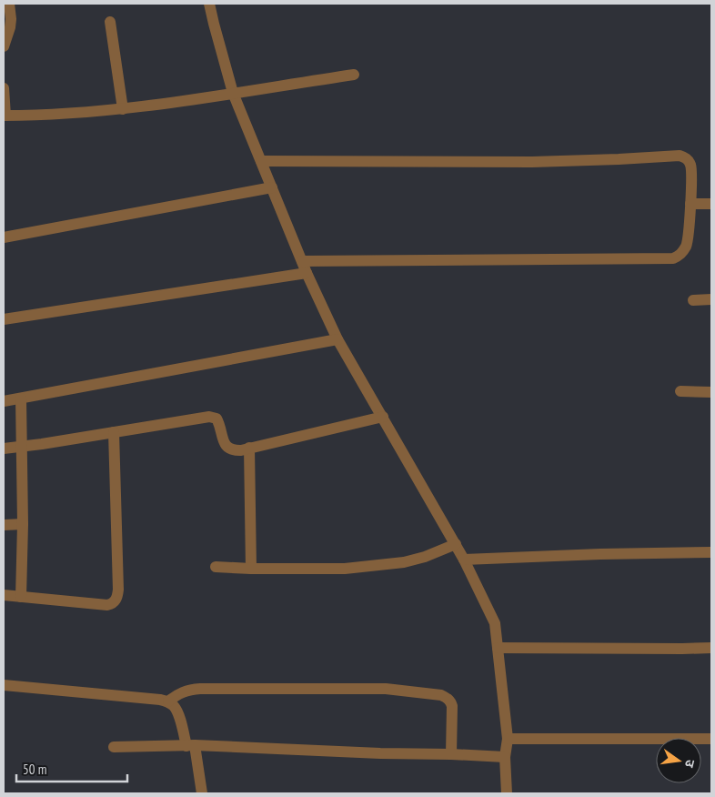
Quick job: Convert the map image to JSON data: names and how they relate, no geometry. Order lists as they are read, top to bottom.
{
  "scale_bar": "50 m",
  "north": "right"
}
